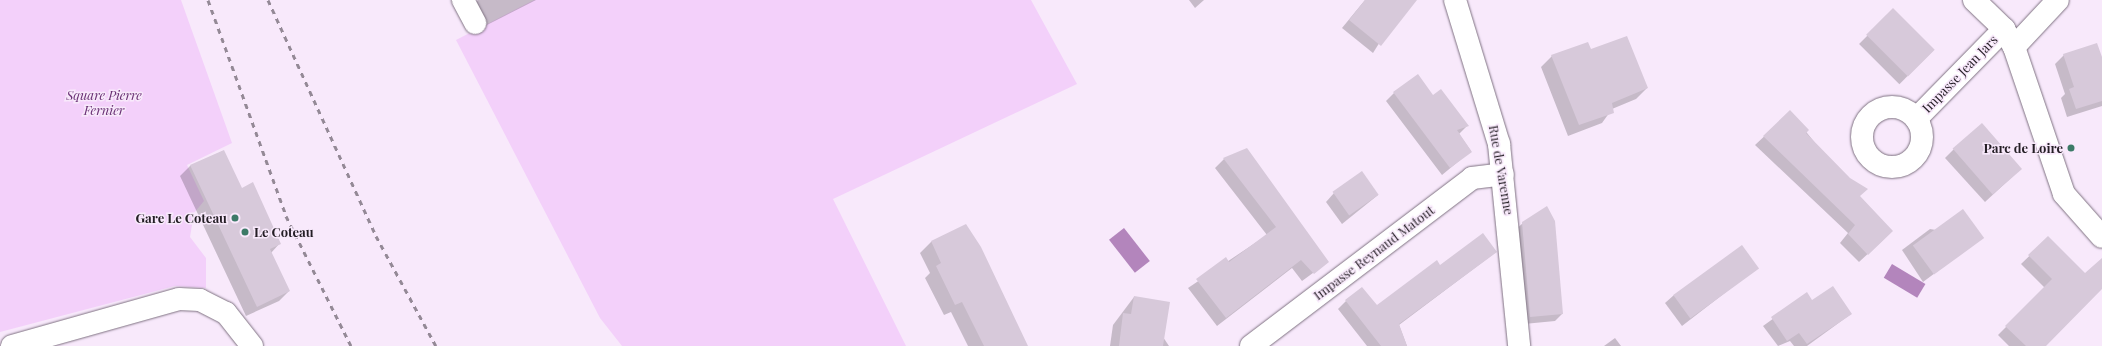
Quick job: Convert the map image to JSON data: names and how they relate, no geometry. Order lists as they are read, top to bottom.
{
  "streets": {
    "street": ["Impasse Jean Jars", "Rue de Varenne", "Impasse Reynaud Matout"]
  },
  "crossings": [
    ["Rue de Varenne", "Impasse Reynaud Matout"]
  ],
  "parks": ["Square Pierre Fernier"],
  "places": ["Parc de Loire", "Gare Le Coteau", "Le Coteau"]
}
